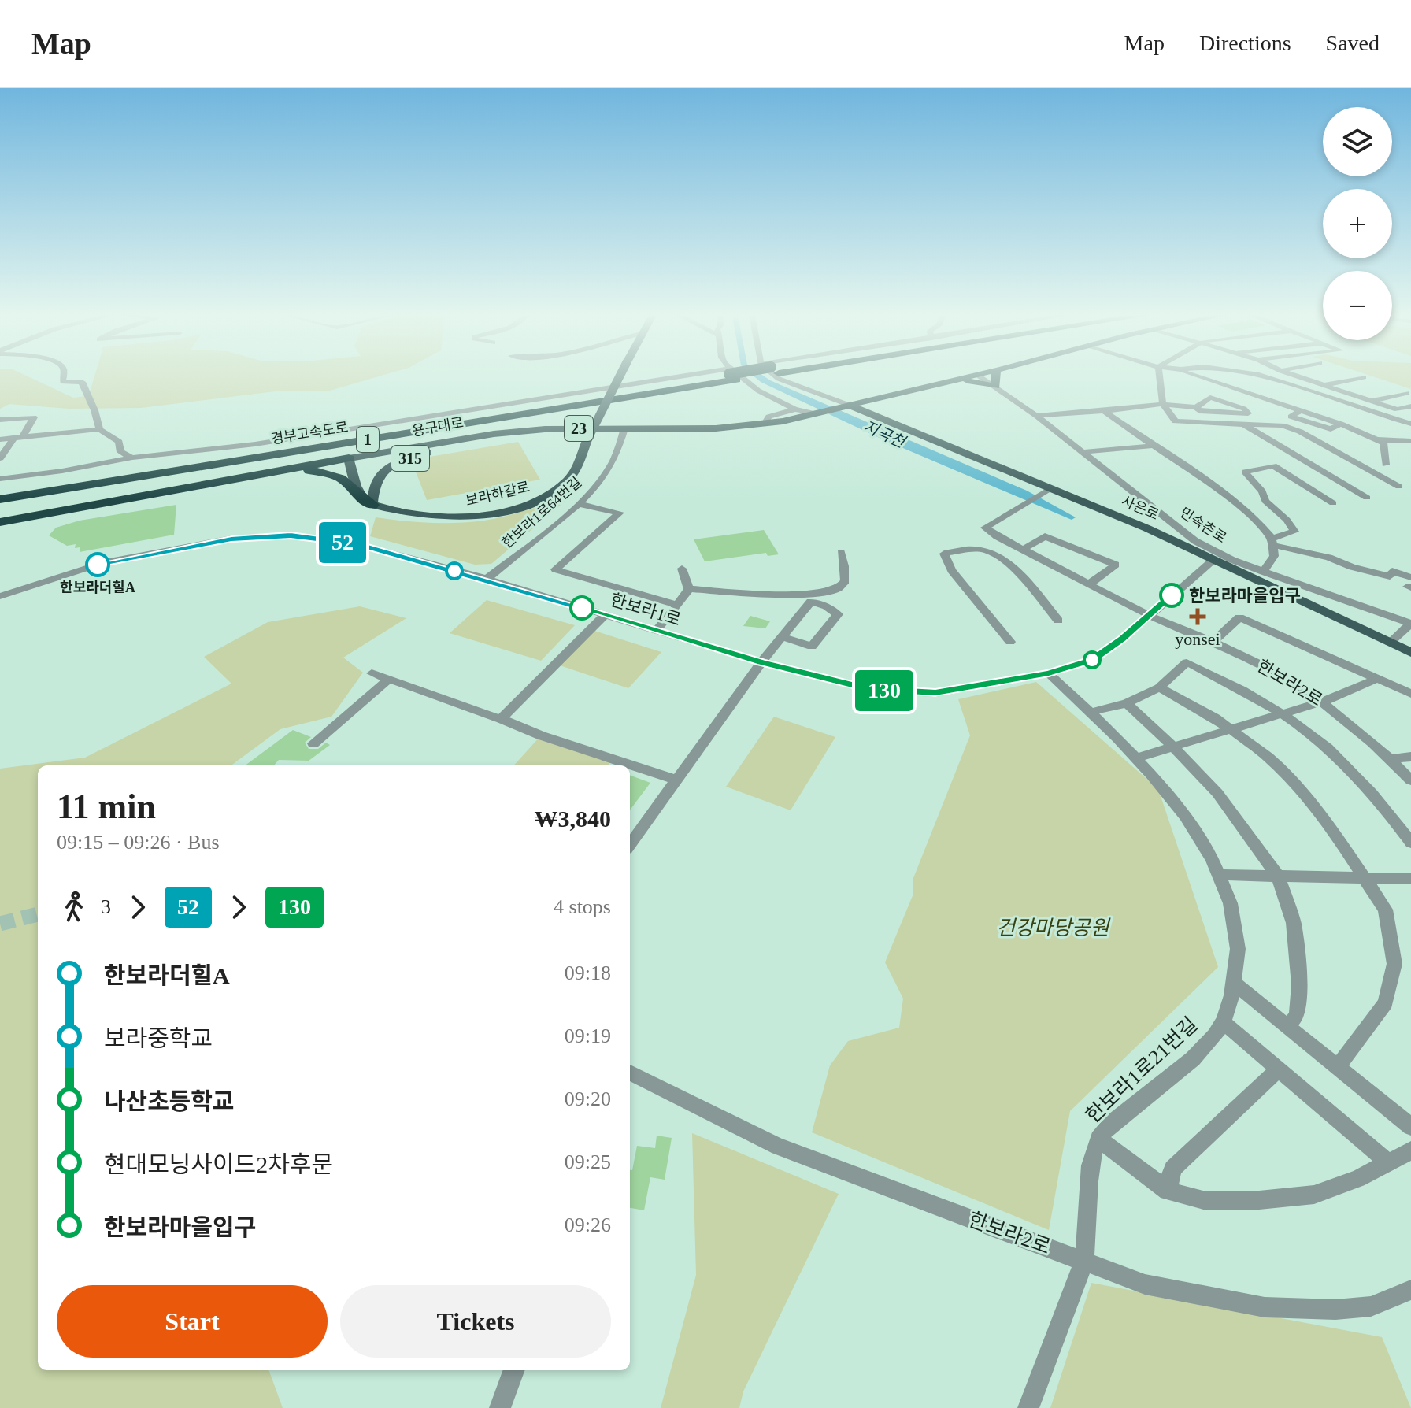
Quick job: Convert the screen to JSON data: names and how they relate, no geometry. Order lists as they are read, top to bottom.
{
  "streets": {
    "highway": [
      "용구대로",
      "23",
      "경부고속도로",
      "1"
    ],
    "main road": ["315", "보라하갈로", "사은로"],
    "street": [
      "한보라1로64번길",
      "민속촌로",
      "한보라1로",
      "한보라2로",
      "한보라1로21번길"
    ]
  },
  "crossings": [
    ["용구대로", "23"],
    ["용구대로", "315"],
    ["용구대로", "한보라1로64번길"],
    ["23", "사은로"],
    ["315", "보라하갈로"],
    ["사은로", "한보라1로"],
    ["사은로", "한보라2로"],
    ["한보라1로64번길", "한보라1로"],
    ["한보라1로", "한보라2로"],
    ["한보라1로", "한보라1로21번길"],
    ["한보라2로", "한보라1로21번길"]
  ],
  "water": ["지곡천"],
  "parks": ["건강마당공원"],
  "places": {
    "other": ["한보라더힐A", "한보라마을입구"],
    "health": ["yonsei"]
  },
  "lines": ["bus line 52", "bus line 130"],
  "page": {
    "header": "Map",
    "nav": ["Map", "Directions", "Saved"],
    "on_map": ["52", "130"],
    "map_buttons": ["+", "−"],
    "heading": ["11 min", "09:15 – 09:26 · Bus", "₩3,840"],
    "legs": [
      "3",
      "52",
      "130",
      "4 stops"
    ],
    "list": [
      {
        "name": "한보라더힐A",
        "value": "09:18"
      },
      {
        "name": "보라중학교",
        "value": "09:19"
      },
      {
        "name": "나산초등학교",
        "value": "09:20"
      },
      {
        "name": "현대모닝사이드2차후문",
        "value": "09:25"
      },
      {
        "name": "한보라마을입구",
        "value": "09:26"
      }
    ],
    "buttons": ["Start", "Tickets"]
  }
}
